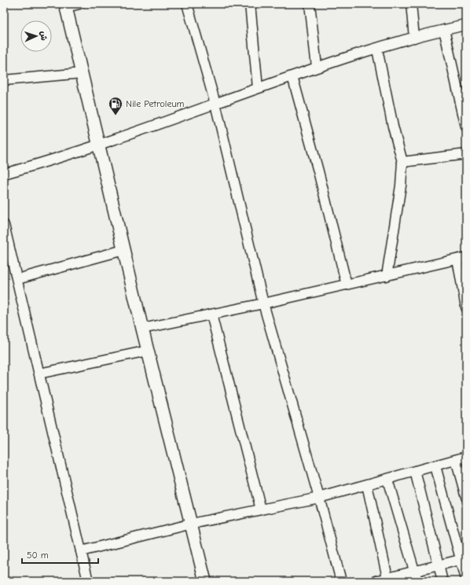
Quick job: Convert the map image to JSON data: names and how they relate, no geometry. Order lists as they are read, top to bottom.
{
  "places": {
    "fuel station": ["Nile Petroleum"]
  },
  "scale_bar": "50 m",
  "north": "right"
}
